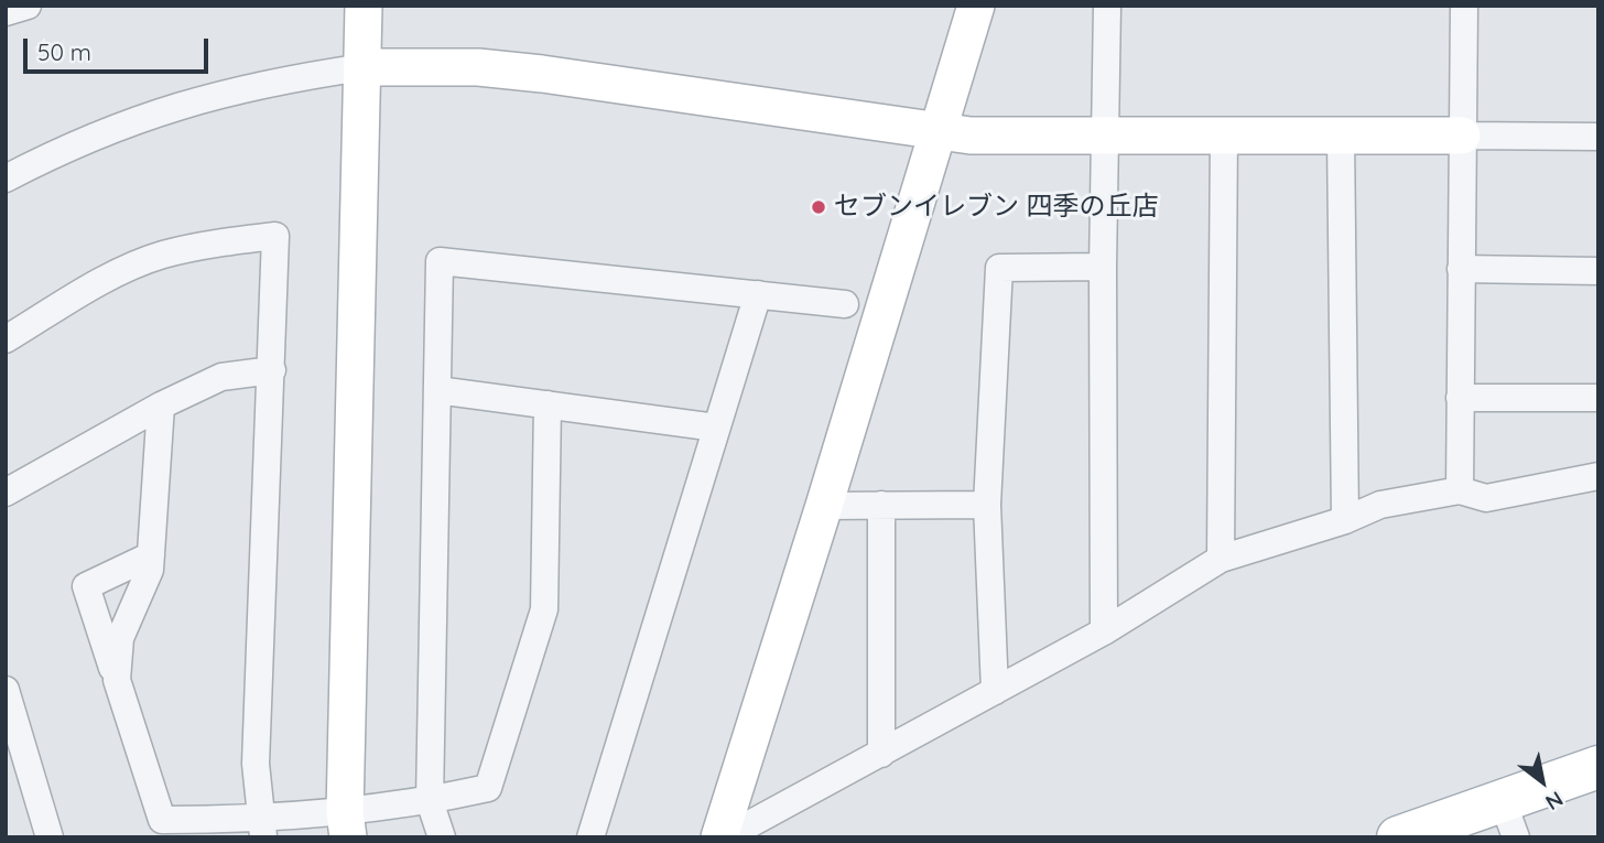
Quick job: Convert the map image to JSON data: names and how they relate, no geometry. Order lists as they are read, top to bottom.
{
  "places": ["セブンイレブン 四季の丘店"],
  "scale_bar": "50 m",
  "north": "bottom right"
}
